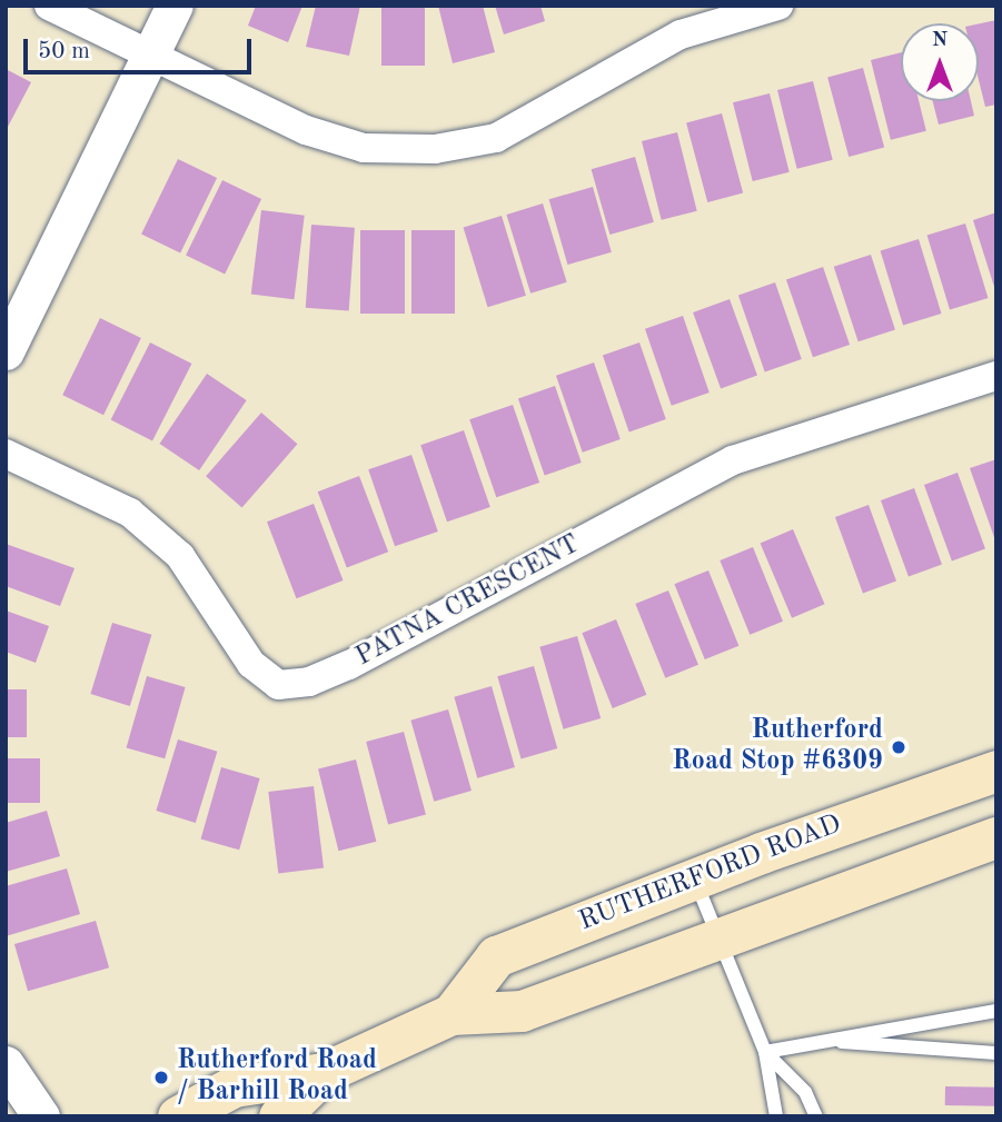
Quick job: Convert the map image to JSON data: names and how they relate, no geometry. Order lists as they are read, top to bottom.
{
  "streets": {
    "main road": ["RUTHERFORD ROAD"],
    "street": ["PATNA CRESCENT"]
  },
  "places": ["Rutherford Road Stop #6309", "Rutherford Road / Barhill Road"],
  "scale_bar": "50 m",
  "north": "top"
}
